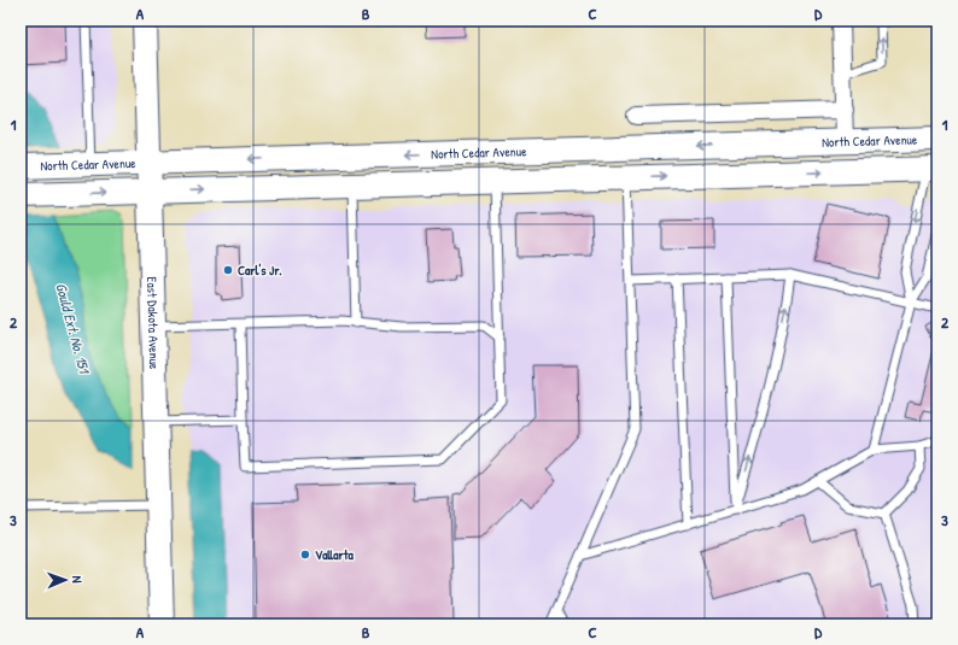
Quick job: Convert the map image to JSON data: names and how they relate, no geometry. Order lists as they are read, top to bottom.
{
  "streets": {
    "main road": ["North Cedar Avenue", "East Dakota Avenue"]
  },
  "crossings": [
    ["North Cedar Avenue", "East Dakota Avenue"]
  ],
  "water": ["Gould Ext. No. 151"],
  "places": ["Carl's Jr.", "Vallarta"],
  "north": "right",
  "grid": {
    "columns": [
      "A",
      "B",
      "C",
      "D"
    ],
    "rows": ["1", "2", "3"]
  }
}
